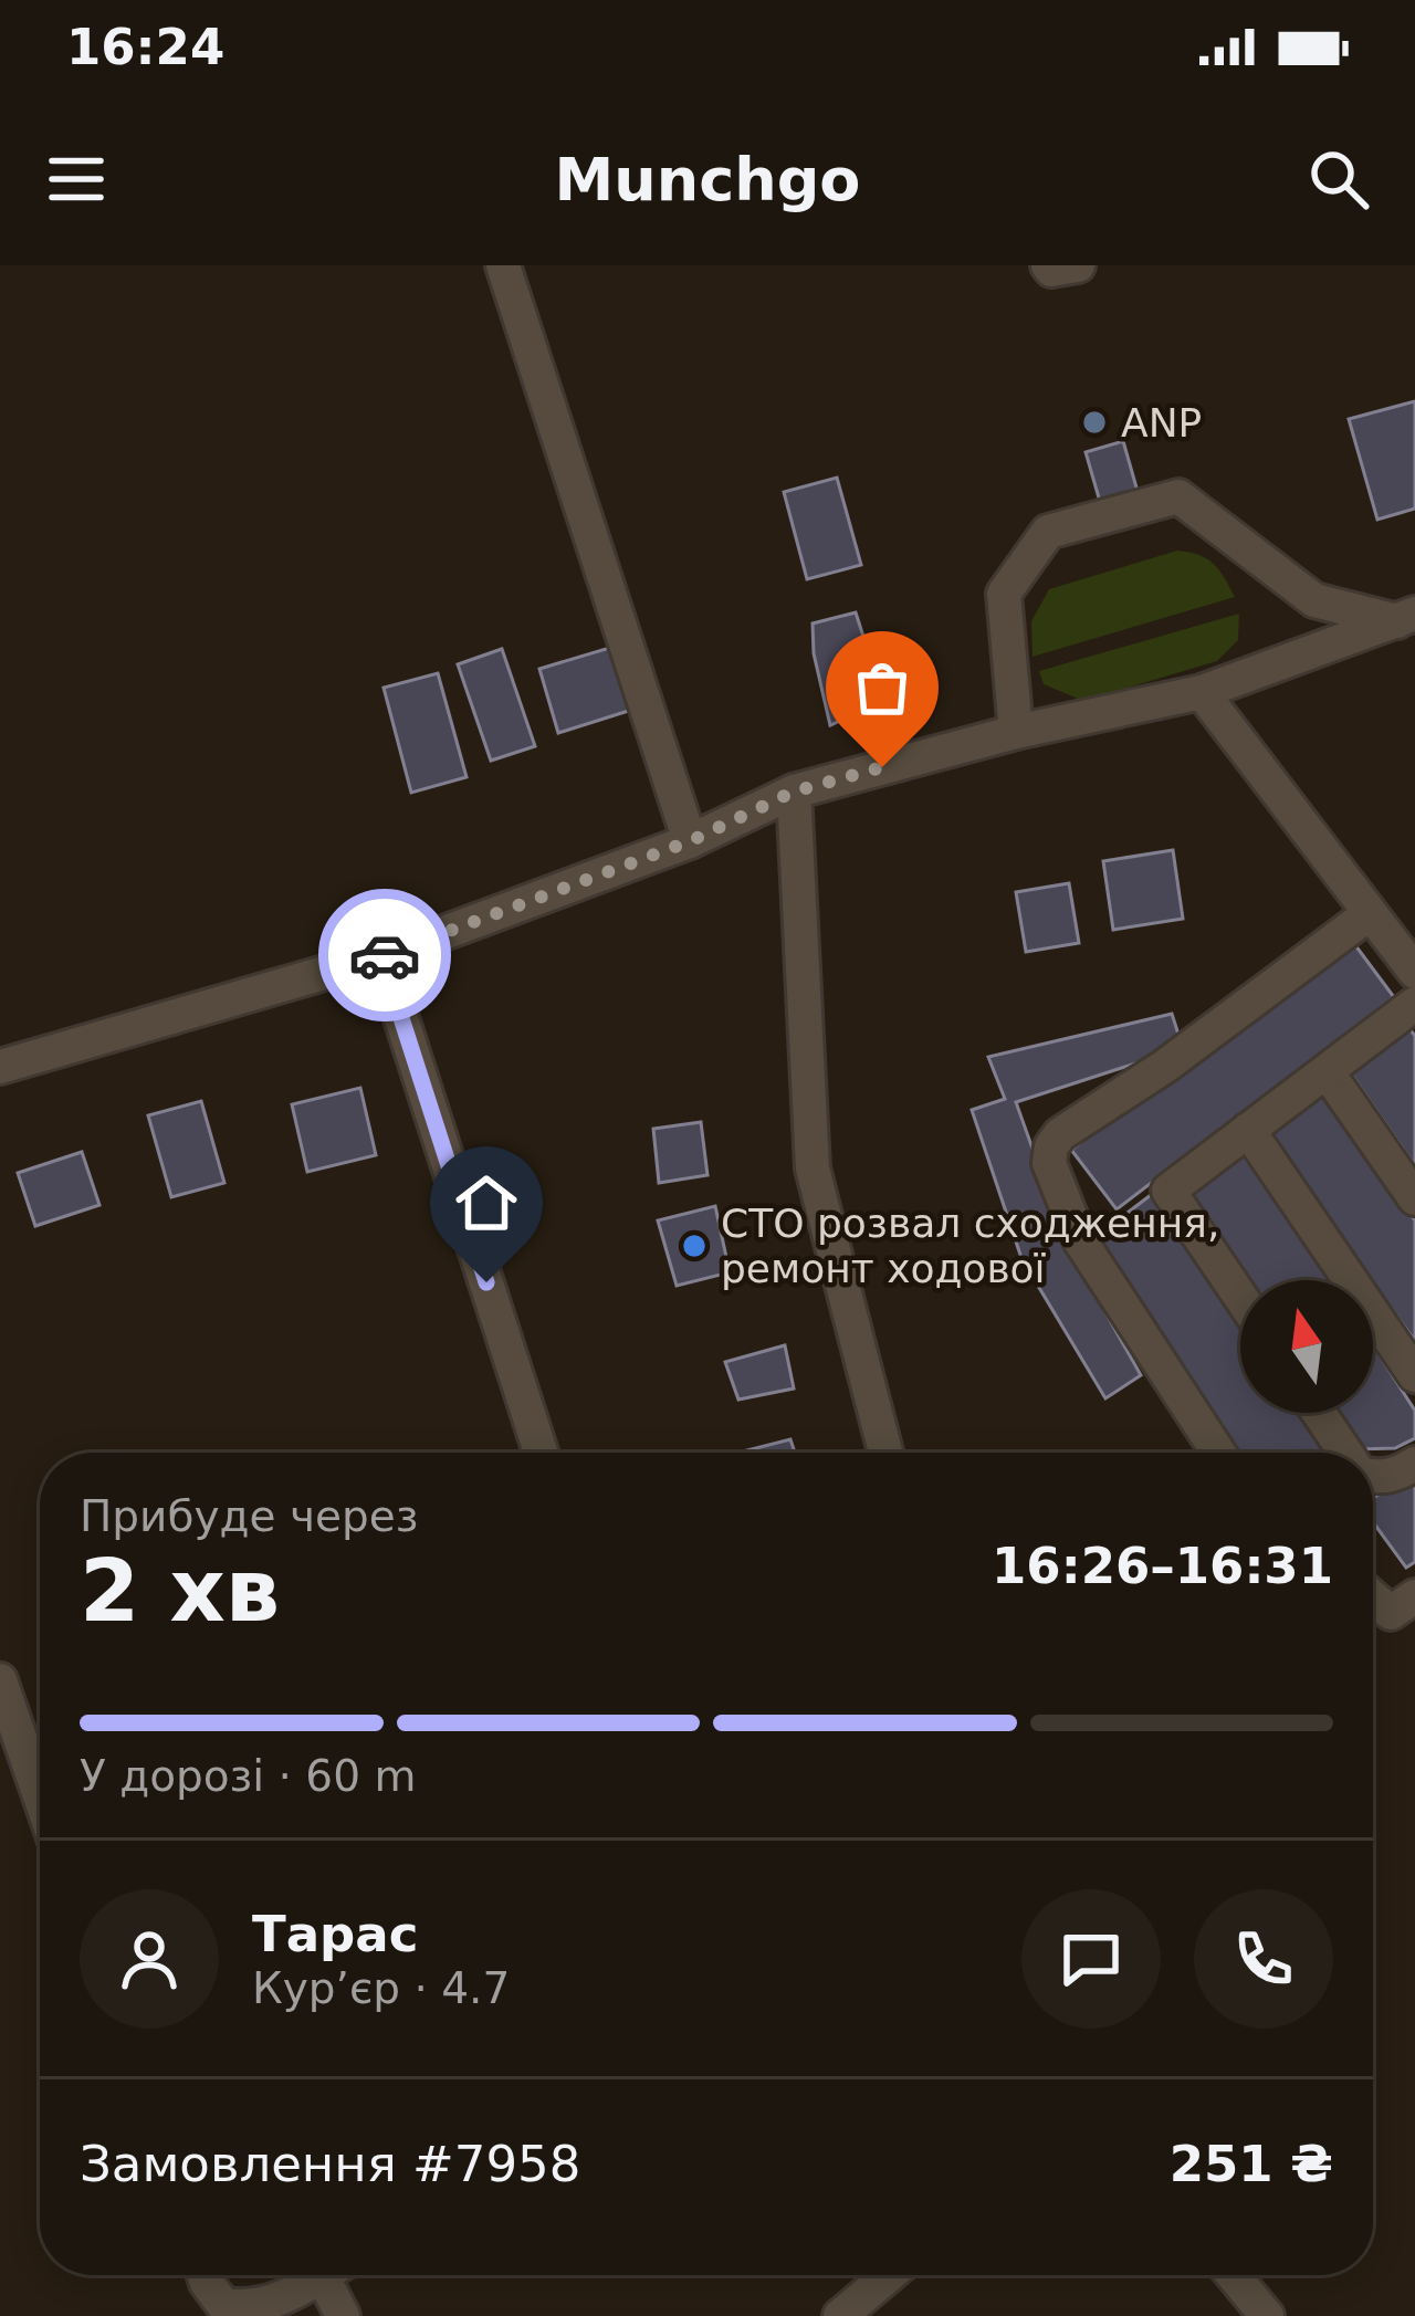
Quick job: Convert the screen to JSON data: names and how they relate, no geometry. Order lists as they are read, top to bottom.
{
  "places": ["ANP", "СТО розвал сходження, ремонт ходової"],
  "north": "top",
  "page": {
    "status": "16:24",
    "header": "Munchgo",
    "heading": ["2 хв", "Прибуде через", "16:26–16:31"],
    "panel": [
      "Тарас",
      "Кур’єр · 4.7",
      "Замовлення #7958",
      "251 ₴"
    ],
    "bar": "У дорозі · 60 m"
  }
}
